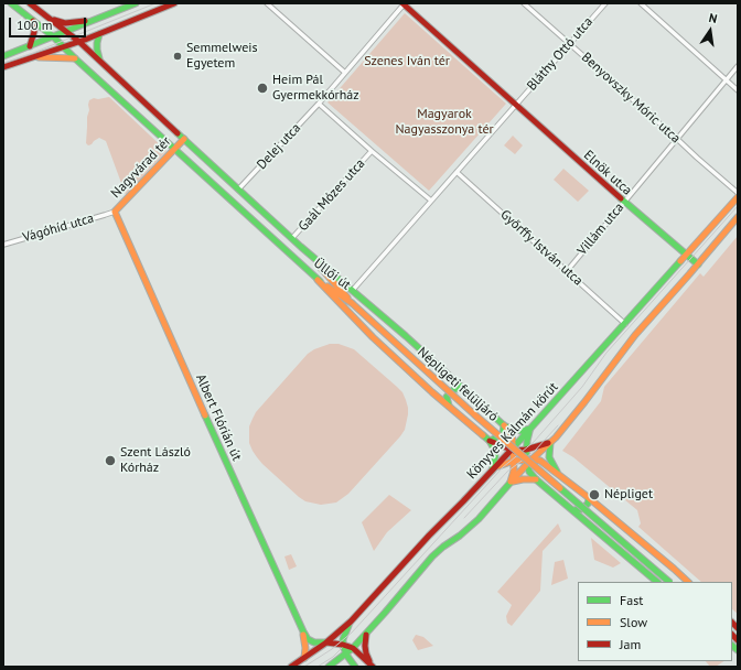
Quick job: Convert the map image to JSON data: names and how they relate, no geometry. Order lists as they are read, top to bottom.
{
  "streets": {
    "main road": [
      "Nagyvárad tér",
      "Elnök utca",
      "Üllői út",
      "Népligeti felüljáró",
      "Albert Flórián út",
      "Könyves Kálmán körút"
    ],
    "street": [
      "Bláthy Ottó utca",
      "Benyovszky Móric utca",
      "Delej utca",
      "Gaál Mózes utca",
      "Vágóhíd utca",
      "Villám utca",
      "Győrffy István utca"
    ]
  },
  "crossings": [
    ["Bláthy Ottó utca", "Benyovszky Móric utca"],
    ["Bláthy Ottó utca", "Elnök utca"],
    ["Benyovszky Móric utca", "Villám utca"],
    ["Delej utca", "Üllői út"],
    ["Nagyvárad tér", "Vágóhíd utca"],
    ["Nagyvárad tér", "Üllői út"],
    ["Nagyvárad tér", "Albert Flórián út"],
    ["Elnök utca", "Villám utca"],
    ["Elnök utca", "Könyves Kálmán körút"],
    ["Gaál Mózes utca", "Üllői út"],
    ["Vágóhíd utca", "Albert Flórián út"],
    ["Villám utca", "Győrffy István utca"],
    ["Győrffy István utca", "Könyves Kálmán körút"],
    ["Üllői út", "Népligeti felüljáró"],
    ["Albert Flórián út", "Könyves Kálmán körút"]
  ],
  "parks": ["Szenes Iván tér", "Magyarok Nagyasszonya tér"],
  "places": [
    "Semmelweis Egyetem",
    "Heim Pál Gyermekkórház",
    "Szent László Kórház",
    "Népliget"
  ],
  "legend": ["Fast", "Slow", "Jam"],
  "scale_bar": "100 m",
  "north": "top"
}
